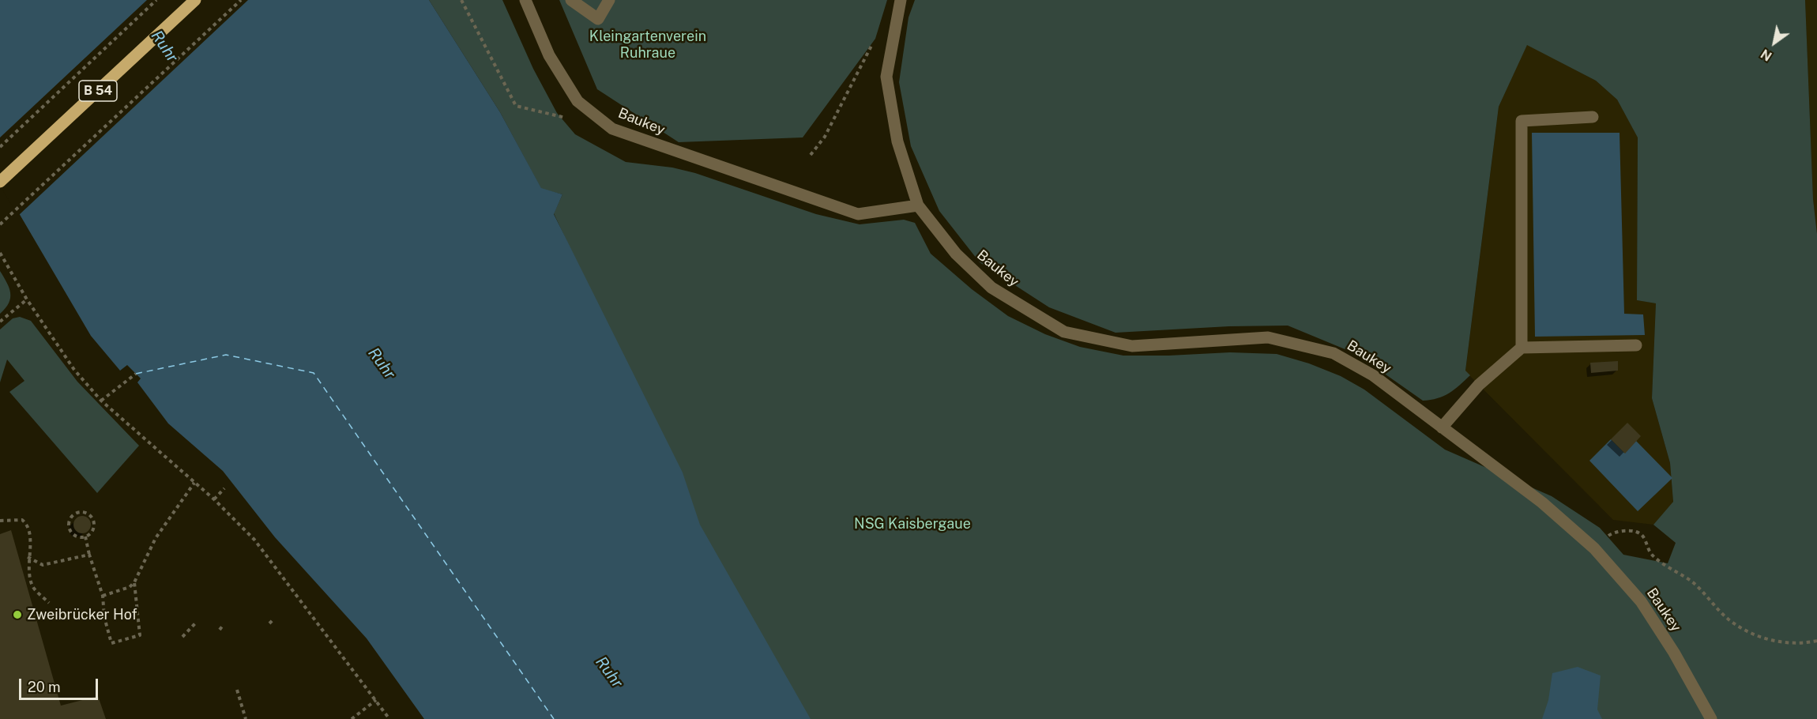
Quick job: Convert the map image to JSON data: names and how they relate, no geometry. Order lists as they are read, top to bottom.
{
  "streets": {
    "main road": ["B 54"],
    "street": ["Baukey"]
  },
  "water": ["Ruhr"],
  "parks": ["Kleingartenverein Ruhraue", "NSG Kaisbergaue"],
  "places": ["Zweibrücker Hof"],
  "scale_bar": "20 m",
  "north": "bottom left"
}
